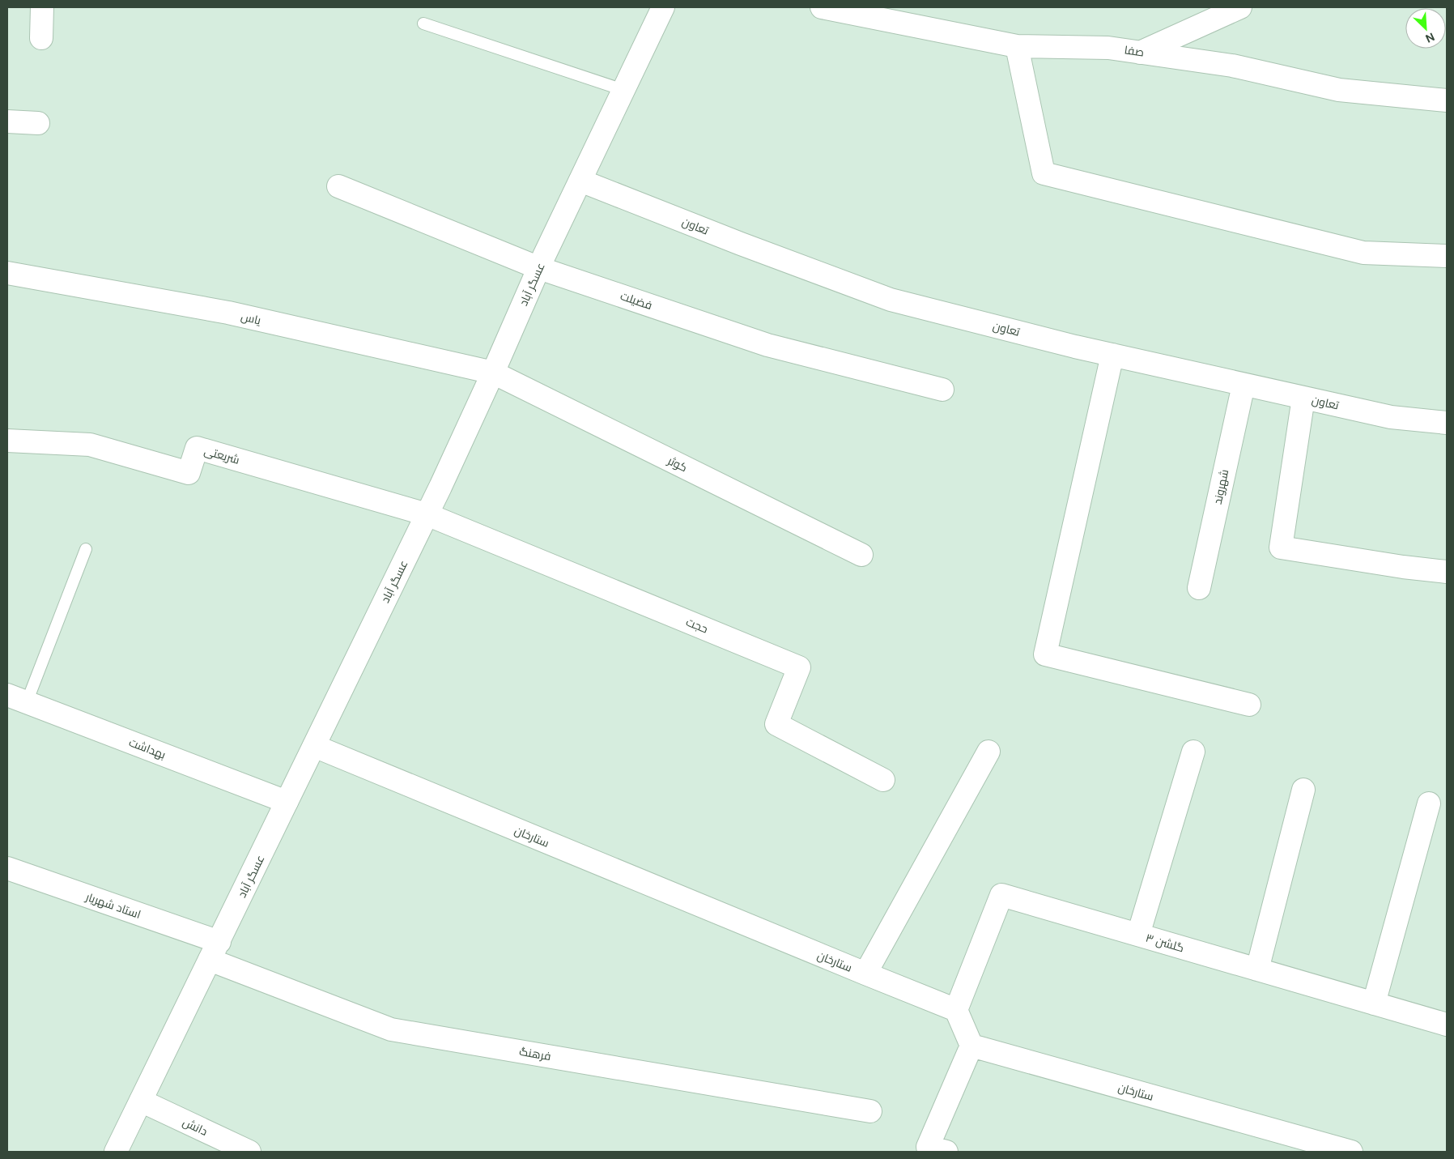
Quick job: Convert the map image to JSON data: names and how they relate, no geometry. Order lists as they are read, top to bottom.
{
  "streets": {
    "street": [
      "صفا",
      "تعاون",
      "عسگر آباد",
      "فضیلت",
      "یاس",
      "شریعتی",
      "کوثر",
      "شهروند",
      "حجت",
      "بهداشت",
      "ستارخان",
      "استاد شهریار",
      "گلشن ۳",
      "فرهنگ",
      "دانش"
    ]
  },
  "crossings": [
    ["تعاون", "عسگر آباد"],
    ["تعاون", "شهروند"],
    ["عسگر آباد", "فضیلت"],
    ["عسگر آباد", "یاس"],
    ["عسگر آباد", "شریعتی"],
    ["عسگر آباد", "کوثر"],
    ["عسگر آباد", "حجت"],
    ["عسگر آباد", "بهداشت"],
    ["عسگر آباد", "ستارخان"],
    ["عسگر آباد", "استاد شهریار"],
    ["عسگر آباد", "فرهنگ"],
    ["عسگر آباد", "دانش"],
    ["یاس", "کوثر"],
    ["شریعتی", "حجت"],
    ["ستارخان", "گلشن ۳"],
    ["استاد شهریار", "فرهنگ"]
  ],
  "north": "bottom right"
}
